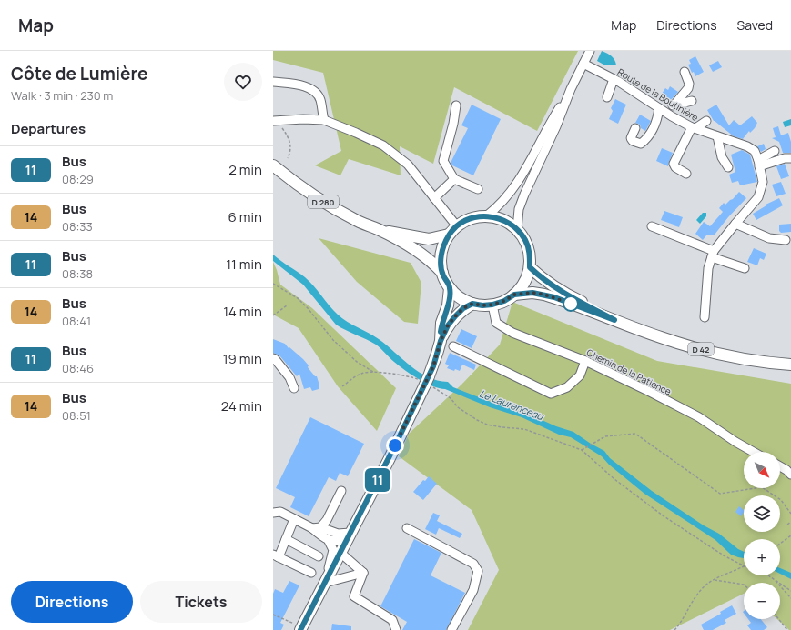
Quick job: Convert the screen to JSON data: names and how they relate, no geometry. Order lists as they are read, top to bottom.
{
  "streets": {
    "main road": ["D 280", "D 42"],
    "street": ["Route de la Boutinière", "Chemin de la Patience"]
  },
  "crossings": [
    ["D 280", "D 42"],
    ["D 280", "Chemin de la Patience"],
    ["D 42", "Chemin de la Patience"]
  ],
  "water": ["Le Laurenceau"],
  "lines": ["bus line 11"],
  "north": "bottom right",
  "page": {
    "header": "Map",
    "nav": ["Map", "Directions", "Saved"],
    "heading": [
      ["Côte de Lumière", "Walk · 3 min · 230 m"],
      "Departures"
    ],
    "on_map": "11",
    "list": [
      {
        "mark": "11",
        "name": "Bus",
        "note": "08:29",
        "value": "2 min"
      },
      {
        "mark": "14",
        "name": "Bus",
        "note": "08:33",
        "value": "6 min"
      },
      {
        "mark": "11",
        "name": "Bus",
        "note": "08:38",
        "value": "11 min"
      },
      {
        "mark": "14",
        "name": "Bus",
        "note": "08:41",
        "value": "14 min"
      },
      {
        "mark": "11",
        "name": "Bus",
        "note": "08:46",
        "value": "19 min"
      },
      {
        "mark": "14",
        "name": "Bus",
        "note": "08:51",
        "value": "24 min"
      }
    ],
    "map_buttons": ["+", "−"],
    "buttons": ["Directions", "Tickets"]
  }
}
